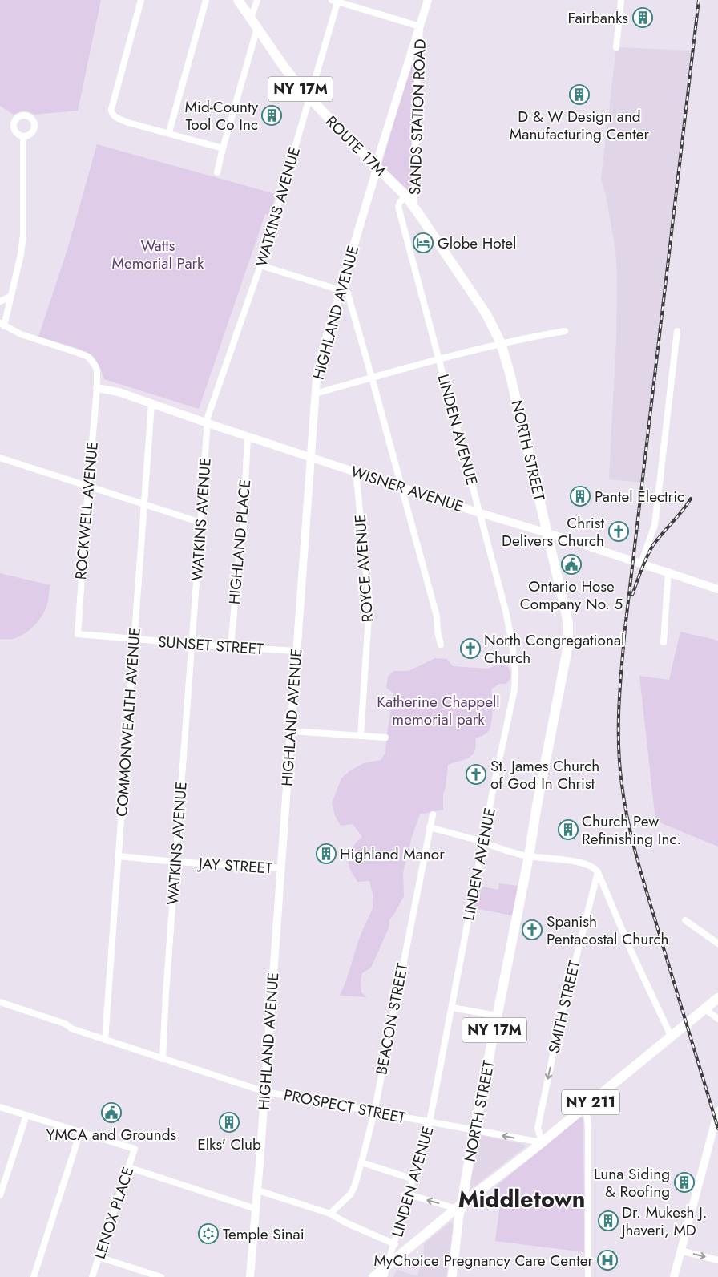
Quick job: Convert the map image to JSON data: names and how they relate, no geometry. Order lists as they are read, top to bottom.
{
  "streets": {
    "main road": [
      "NY 17M",
      "ROUTE 17M",
      "NORTH STREET",
      "NY 211"
    ],
    "street": [
      "SANDS STATION ROAD",
      "WATKINS AVENUE",
      "HIGHLAND AVENUE",
      "LINDEN AVENUE",
      "WISNER AVENUE",
      "ROCKWELL AVENUE",
      "HIGHLAND PLACE",
      "ROYCE AVENUE",
      "SUNSET STREET",
      "COMMONWEALTH AVENUE",
      "JAY STREET",
      "SMITH STREET",
      "BEACON STREET",
      "PROSPECT STREET",
      "LENOX PLACE"
    ]
  },
  "crossings": [
    ["SANDS STATION ROAD", "ROUTE 17M"],
    ["SANDS STATION ROAD", "HIGHLAND AVENUE"],
    ["SANDS STATION ROAD", "NORTH STREET"],
    ["ROUTE 17M", "WATKINS AVENUE"],
    ["ROUTE 17M", "HIGHLAND AVENUE"],
    ["ROUTE 17M", "LINDEN AVENUE"],
    ["ROUTE 17M", "NORTH STREET"],
    ["WATKINS AVENUE", "WISNER AVENUE"],
    ["WATKINS AVENUE", "SUNSET STREET"],
    ["WATKINS AVENUE", "JAY STREET"],
    ["WATKINS AVENUE", "PROSPECT STREET"],
    ["HIGHLAND AVENUE", "WISNER AVENUE"],
    ["HIGHLAND AVENUE", "SUNSET STREET"],
    ["HIGHLAND AVENUE", "JAY STREET"],
    ["HIGHLAND AVENUE", "PROSPECT STREET"],
    ["LINDEN AVENUE", "WISNER AVENUE"],
    ["LINDEN AVENUE", "PROSPECT STREET"],
    ["NORTH STREET", "WISNER AVENUE"],
    ["NORTH STREET", "NY 211"],
    ["NORTH STREET", "PROSPECT STREET"],
    ["WISNER AVENUE", "ROCKWELL AVENUE"],
    ["WISNER AVENUE", "HIGHLAND PLACE"],
    ["WISNER AVENUE", "ROYCE AVENUE"],
    ["WISNER AVENUE", "COMMONWEALTH AVENUE"],
    ["ROCKWELL AVENUE", "SUNSET STREET"],
    ["HIGHLAND PLACE", "SUNSET STREET"],
    ["SUNSET STREET", "COMMONWEALTH AVENUE"],
    ["COMMONWEALTH AVENUE", "JAY STREET"],
    ["COMMONWEALTH AVENUE", "PROSPECT STREET"],
    ["SMITH STREET", "NY 211"],
    ["SMITH STREET", "PROSPECT STREET"],
    ["BEACON STREET", "PROSPECT STREET"],
    ["NY 211", "PROSPECT STREET"]
  ],
  "one_way": ["SMITH STREET"],
  "districts": ["Middletown"],
  "parks": ["Watts Memorial Park", "Katherine Chappell memorial park"],
  "places": {
    "building": [
      "Fairbanks",
      "D & W Design and Manufacturing Center",
      "Mid-County Tool Co Inc",
      "Pantel Electric",
      "Church Pew Refinishing Inc.",
      "Highland Manor",
      "Elks' Club",
      "Luna Siding & Roofing",
      "Dr. Mukesh J. Jhaveri, MD"
    ],
    "hotel": ["Globe Hotel"],
    "church": [
      "Christ Delivers Church",
      "North Congregational Church",
      "St. James Church of God In Christ",
      "Spanish Pentacostal Church"
    ],
    "public building": ["Ontario Hose Company No. 5", "YMCA and Grounds"],
    "synagogue": ["Temple Sinai"],
    "hospital": ["MyChoice Pregnancy Care Center"]
  }
}
